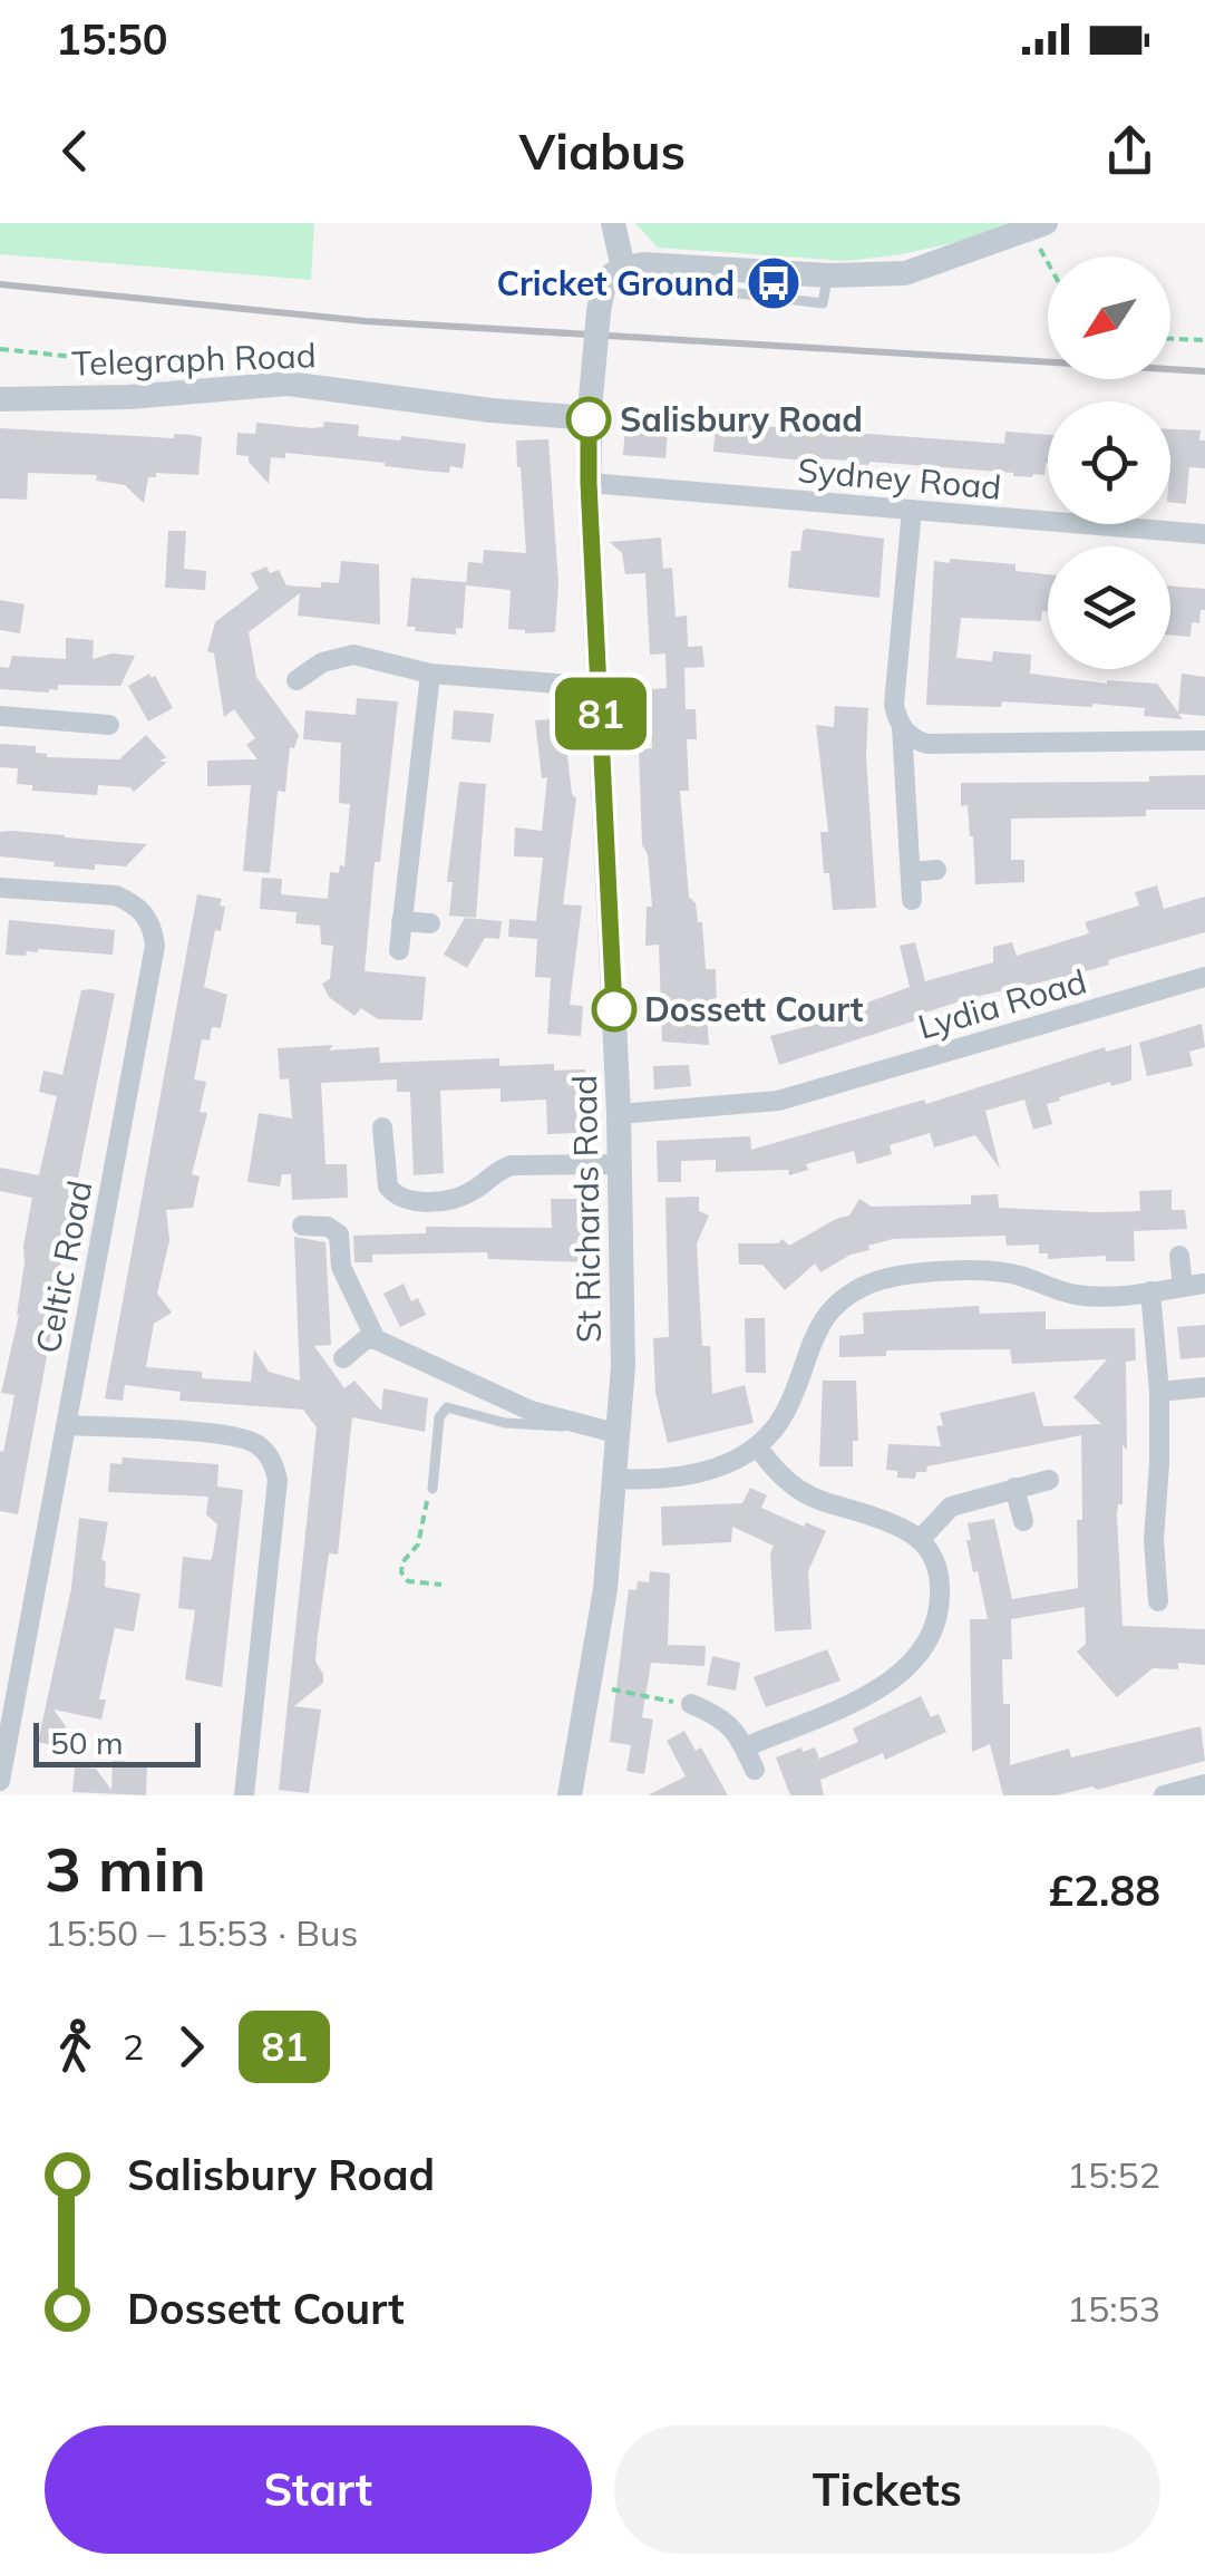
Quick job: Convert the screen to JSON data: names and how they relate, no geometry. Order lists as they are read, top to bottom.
{
  "streets": {
    "street": [
      "Telegraph Road",
      "Sydney Road",
      "Lydia Road",
      "St Richards Road",
      "Celtic Road"
    ]
  },
  "crossings": [
    ["Telegraph Road", "St Richards Road"],
    ["Sydney Road", "St Richards Road"],
    ["Lydia Road", "St Richards Road"]
  ],
  "places": {
    "bus stop": ["Cricket Ground"],
    "other": ["Salisbury Road", "Dossett Court"]
  },
  "lines": ["bus line 81"],
  "scale_bar": "50 m",
  "north": "bottom left",
  "page": {
    "status": "15:50",
    "header": "Viabus",
    "on_map": "81",
    "scale": "50 m",
    "heading": ["3 min", "15:50 – 15:53 · Bus", "£2.88"],
    "legs": ["2", "81"],
    "list": [
      {
        "name": "Salisbury Road",
        "value": "15:52"
      },
      {
        "name": "Dossett Court",
        "value": "15:53"
      }
    ],
    "buttons": ["Start", "Tickets"]
  }
}
